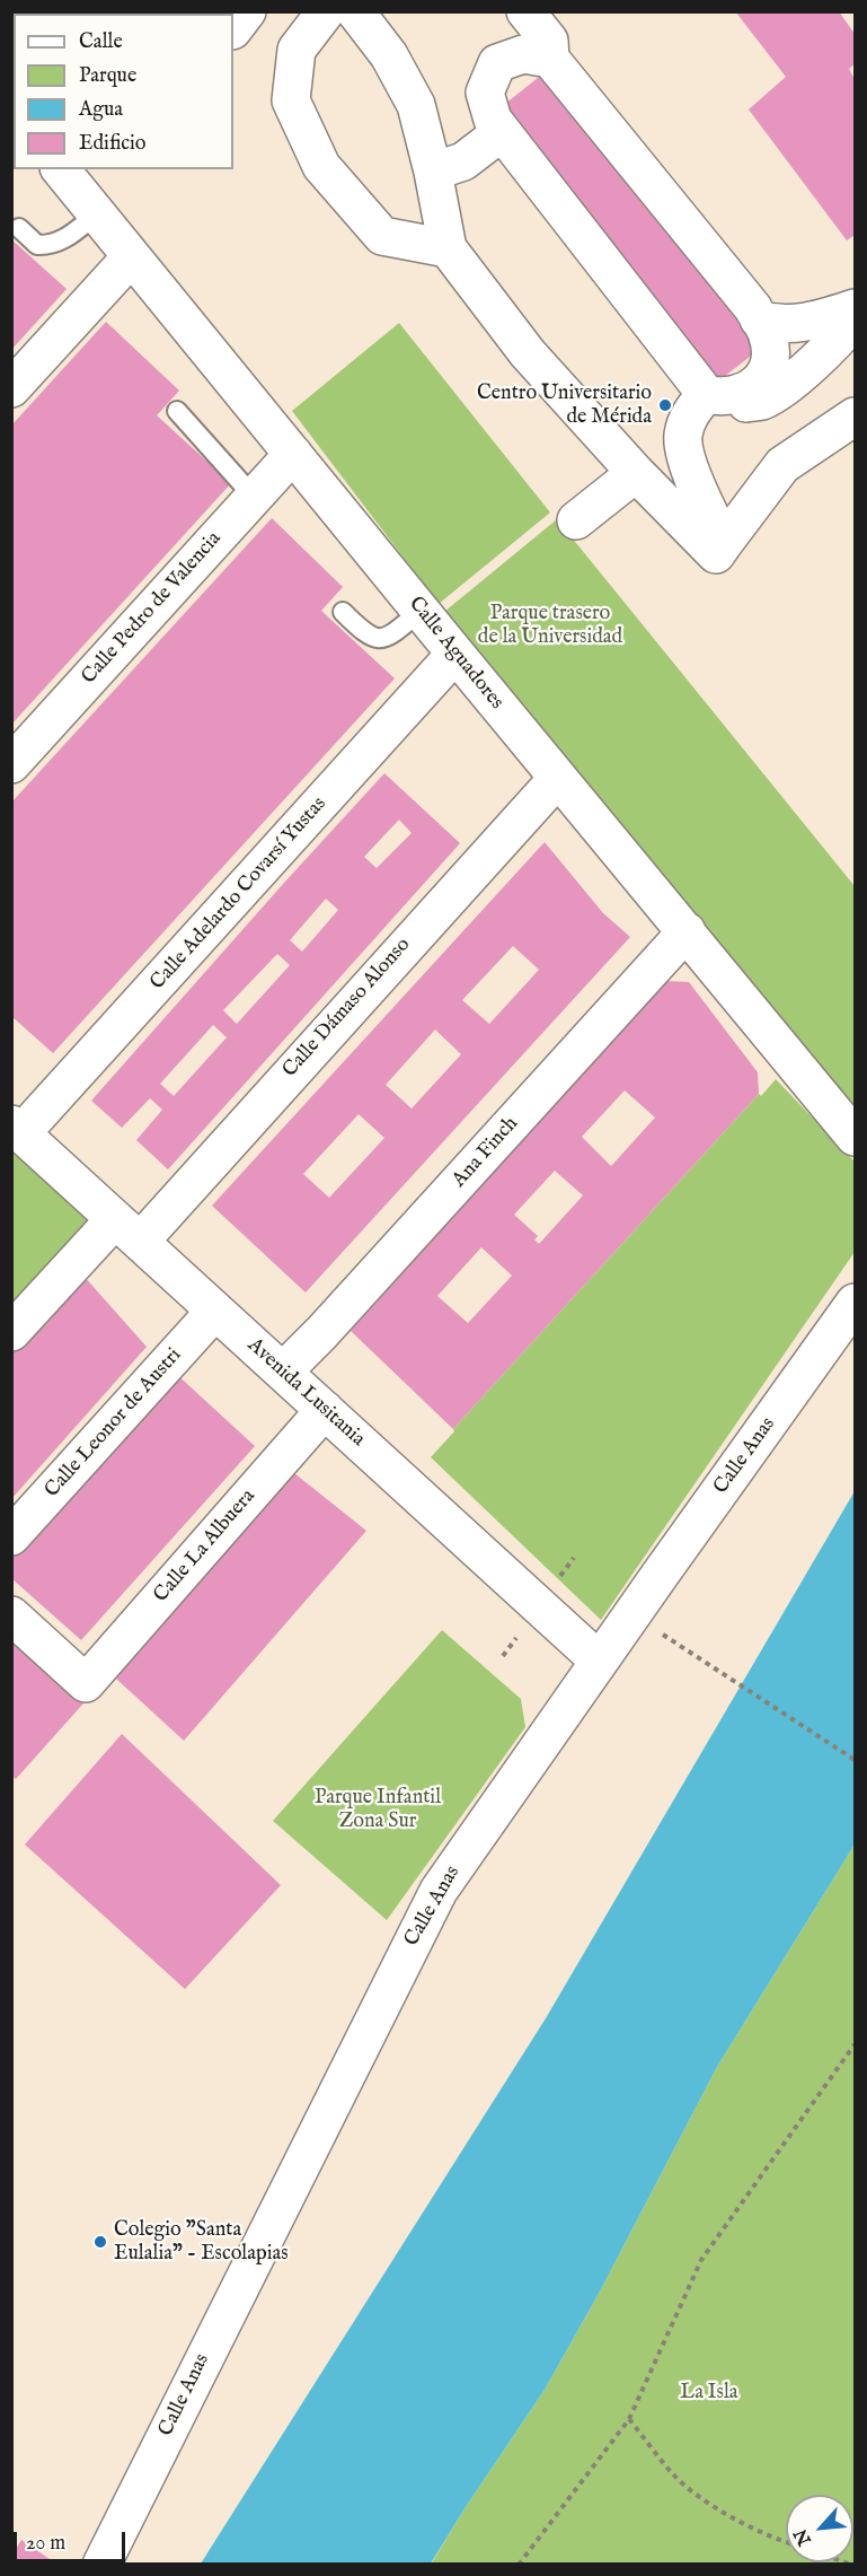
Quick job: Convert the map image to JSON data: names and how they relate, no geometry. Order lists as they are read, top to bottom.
{
  "streets": {
    "street": [
      "Calle Pedro de Valencia",
      "Calle Aguadores",
      "Calle Adelardo Covarsí Yustas",
      "Calle Dámaso Alonso",
      "Ana Finch",
      "Avenida Lusitania",
      "Calle Leonor de Austri",
      "Calle Anas",
      "Calle La Albuera"
    ]
  },
  "crossings": [
    ["Calle Pedro de Valencia", "Calle Aguadores"],
    ["Calle Aguadores", "Calle Adelardo Covarsí Yustas"],
    ["Calle Aguadores", "Calle Dámaso Alonso"],
    ["Calle Aguadores", "Ana Finch"],
    ["Calle Adelardo Covarsí Yustas", "Avenida Lusitania"],
    ["Calle Dámaso Alonso", "Avenida Lusitania"],
    ["Ana Finch", "Avenida Lusitania"],
    ["Avenida Lusitania", "Calle Leonor de Austri"],
    ["Avenida Lusitania", "Calle Anas"],
    ["Avenida Lusitania", "Calle La Albuera"]
  ],
  "parks": ["Parque trasero de la Universidad", "Parque Infantil Zona Sur", "La Isla"],
  "places": ["Centro Universitario de Mérida", "Colegio \"Santa Eulalia\" - Escolapias"],
  "legend": [
    "Calle",
    "Parque",
    "Agua",
    "Edificio"
  ],
  "scale_bar": "20 m",
  "north": "bottom left"
}
